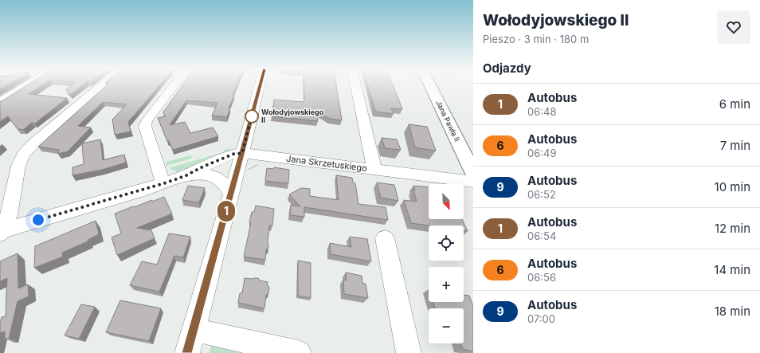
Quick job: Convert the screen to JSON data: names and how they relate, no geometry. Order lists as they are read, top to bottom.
{
  "streets": {
    "main road": ["Jana Pawła II"],
    "street": ["Jana Skrzetuskiego"]
  },
  "places": ["Wołodyjowskiego II"],
  "lines": ["bus line 1"],
  "north": "bottom right",
  "page": {
    "on_map": "1",
    "heading": [
      ["Wołodyjowskiego II", "Pieszo · 3 min · 180 m"],
      "Odjazdy"
    ],
    "list": [
      {
        "mark": "1",
        "name": "Autobus",
        "note": "06:48",
        "value": "6 min"
      },
      {
        "mark": "6",
        "name": "Autobus",
        "note": "06:49",
        "value": "7 min"
      },
      {
        "mark": "9",
        "name": "Autobus",
        "note": "06:52",
        "value": "10 min"
      },
      {
        "mark": "1",
        "name": "Autobus",
        "note": "06:54",
        "value": "12 min"
      },
      {
        "mark": "6",
        "name": "Autobus",
        "note": "06:56",
        "value": "14 min"
      },
      {
        "mark": "9",
        "name": "Autobus",
        "note": "07:00",
        "value": "18 min"
      }
    ],
    "map_buttons": ["+", "−"]
  }
}
